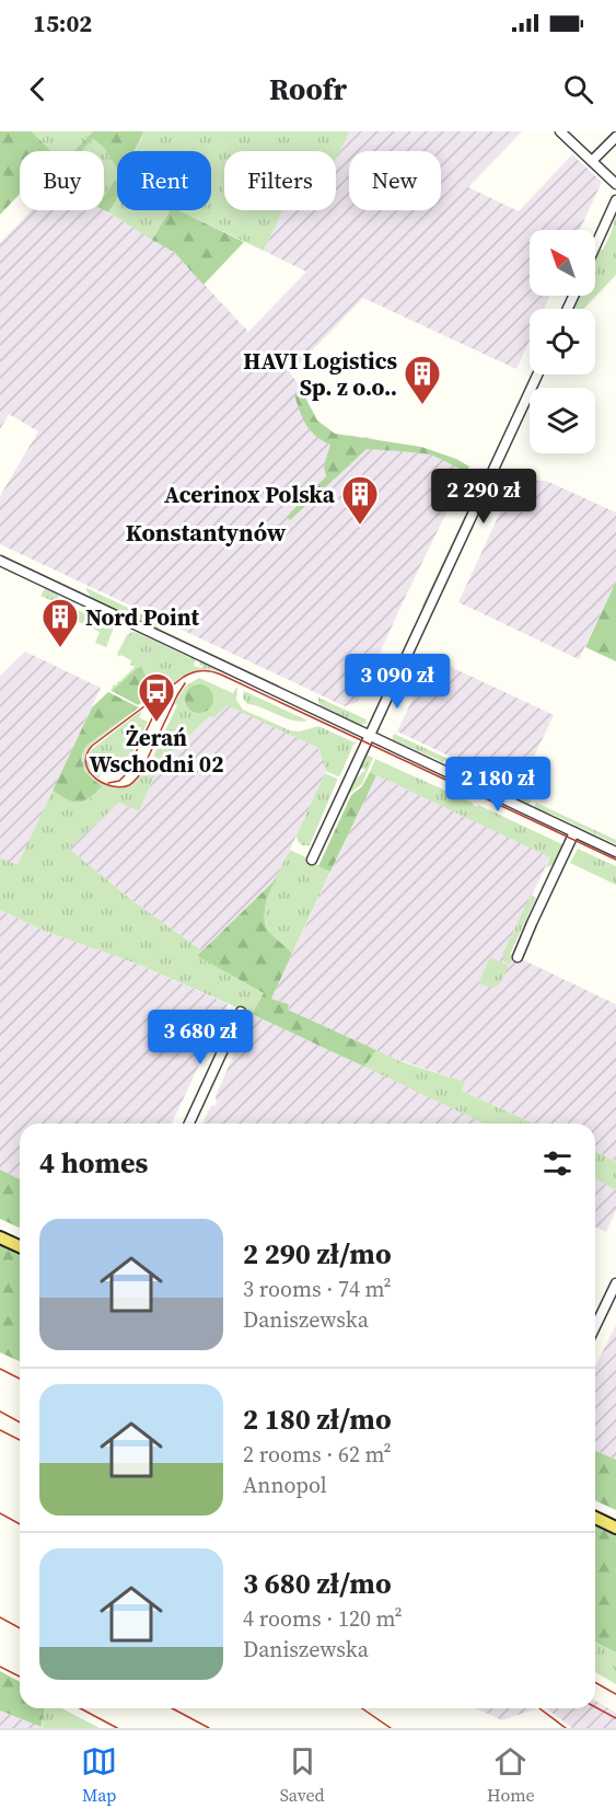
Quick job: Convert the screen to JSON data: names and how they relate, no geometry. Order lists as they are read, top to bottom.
{
  "districts": ["Konstantynów"],
  "places": {
    "building": ["HAVI Logistics Sp. z o.o..", "Acerinox Polska", "Nord Point"],
    "bus stop": ["Żerań Wschodni 02"]
  },
  "north": "top left",
  "page": {
    "status": "15:02",
    "header": "Roofr",
    "chip": [
      "Buy",
      "Rent",
      "Filters",
      "New"
    ],
    "price": [
      "2 290 zł",
      "3 090 zł",
      "2 180 zł",
      "3 680 zł"
    ],
    "heading": "4 homes",
    "list": [
      {
        "name": "2 290 zł/mo",
        "note": "3 rooms · 74 m² · Daniszewska"
      },
      {
        "name": "2 180 zł/mo",
        "note": "2 rooms · 62 m² · Annopol"
      },
      {
        "name": "3 680 zł/mo",
        "note": "4 rooms · 120 m² · Daniszewska"
      }
    ],
    "tabs": ["Map", "Saved", "Home"]
  }
}
